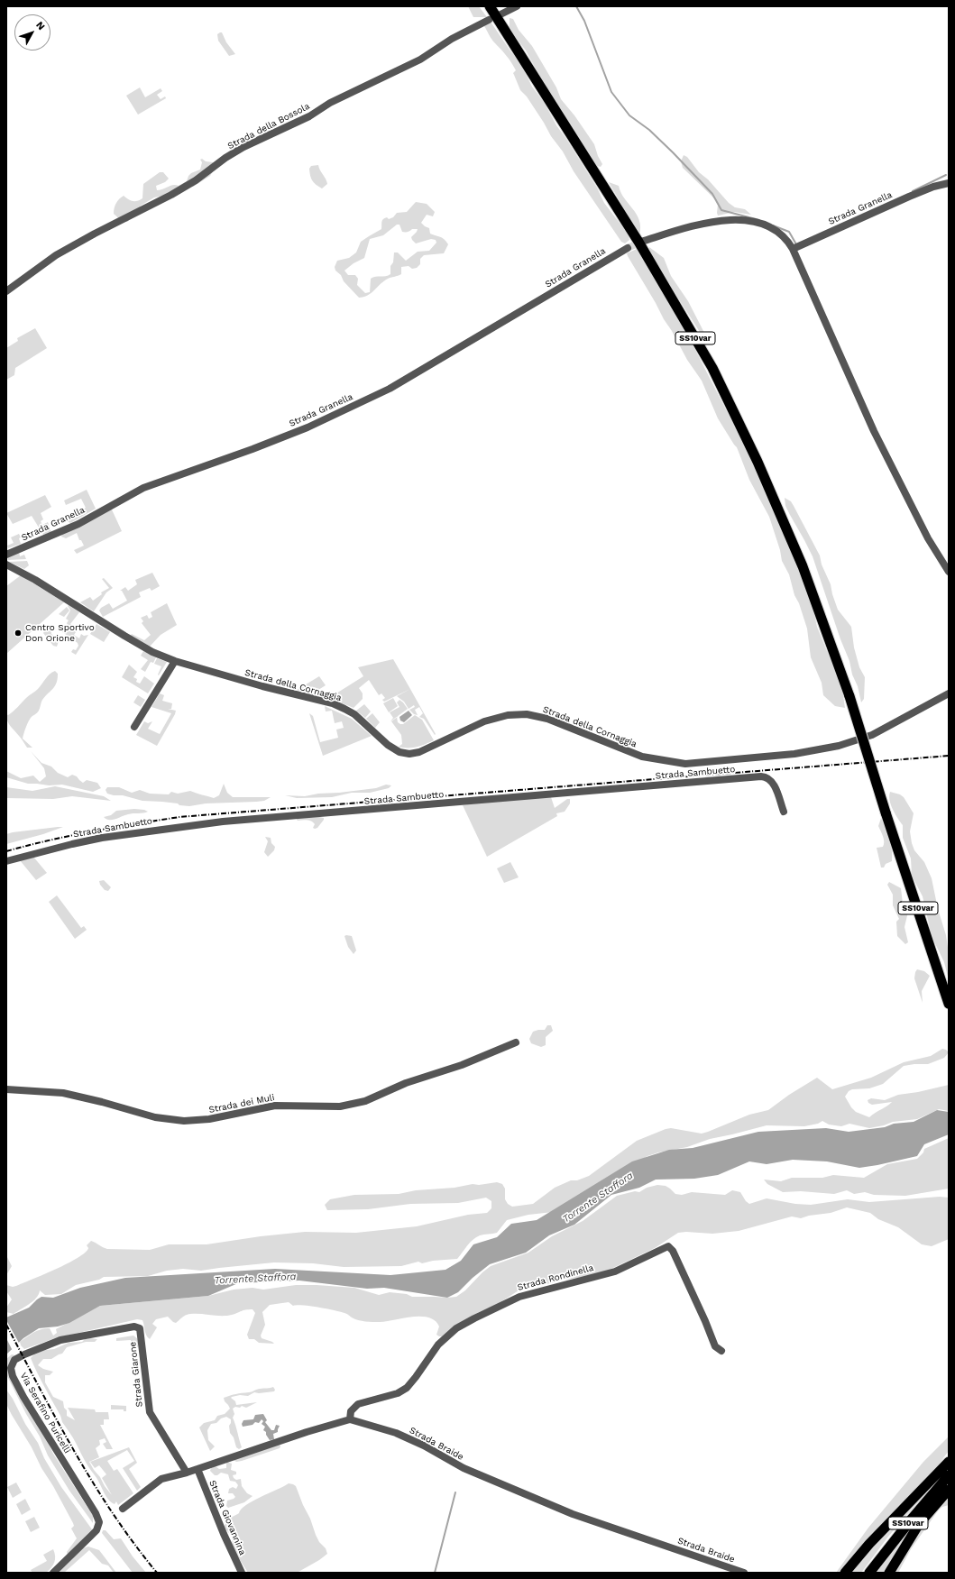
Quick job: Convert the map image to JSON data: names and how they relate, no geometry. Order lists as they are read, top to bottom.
{
  "streets": {
    "highway": ["SS10var"],
    "street": [
      "Strada della Bossola",
      "Strada Granella",
      "Strada della Cornaggia",
      "Strada Sambuetto",
      "Strada dei Muli",
      "Strada Rondinella",
      "Strada Giarone",
      "Via Serafino Puricelli",
      "Strada Braide",
      "Strada Giovannina"
    ]
  },
  "crossings": [
    ["Strada Rondinella", "Strada Braide"],
    ["Strada Giarone", "Via Serafino Puricelli"]
  ],
  "water": ["Torrente Staffora"],
  "places": ["Centro Sportivo Don Orione"],
  "north": "top right"
}
